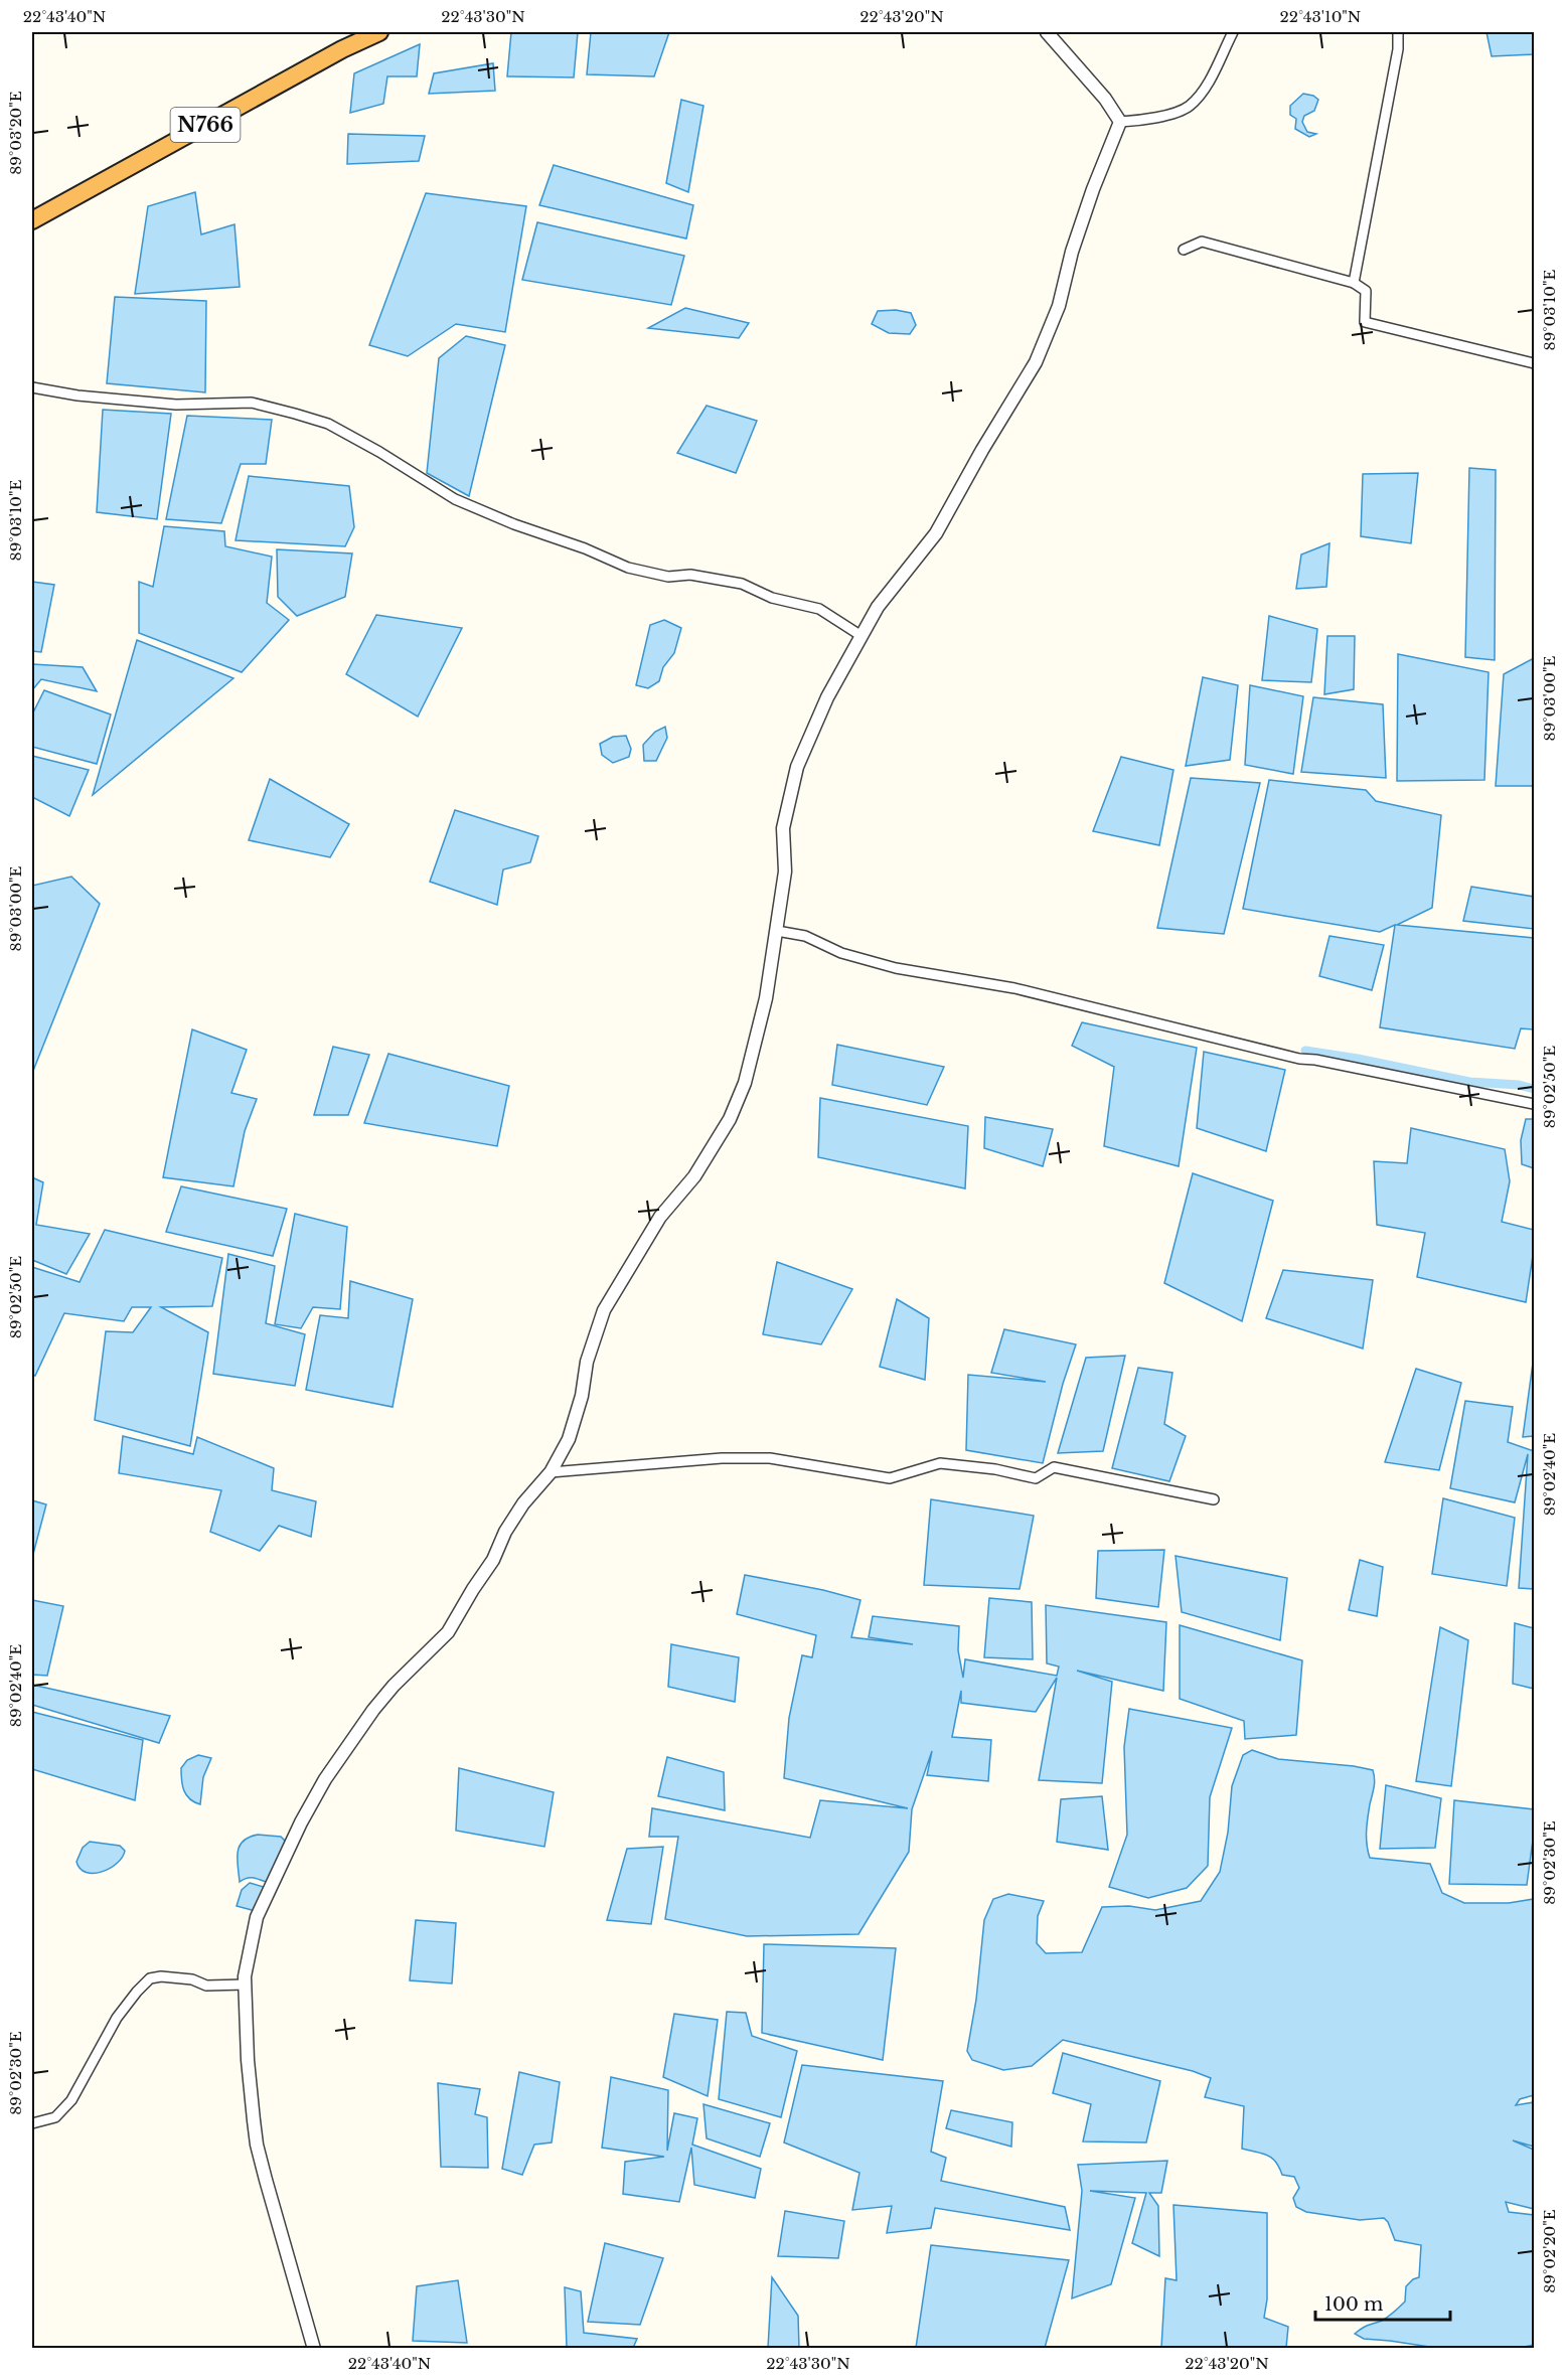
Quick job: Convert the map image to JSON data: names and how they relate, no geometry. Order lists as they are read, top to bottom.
{
  "streets": {
    "highway": ["N766"]
  },
  "scale_bar": "100 m",
  "coordinates": [
    "22°43'40\"N",
    "22°43'30\"N",
    "22°43'20\"N",
    "22°43'10\"N",
    "89°03'20\"E",
    "89°03'10\"E",
    "89°03'00\"E",
    "89°02'50\"E",
    "89°02'40\"E",
    "89°02'30\"E",
    "89°02'20\"E"
  ]
}
